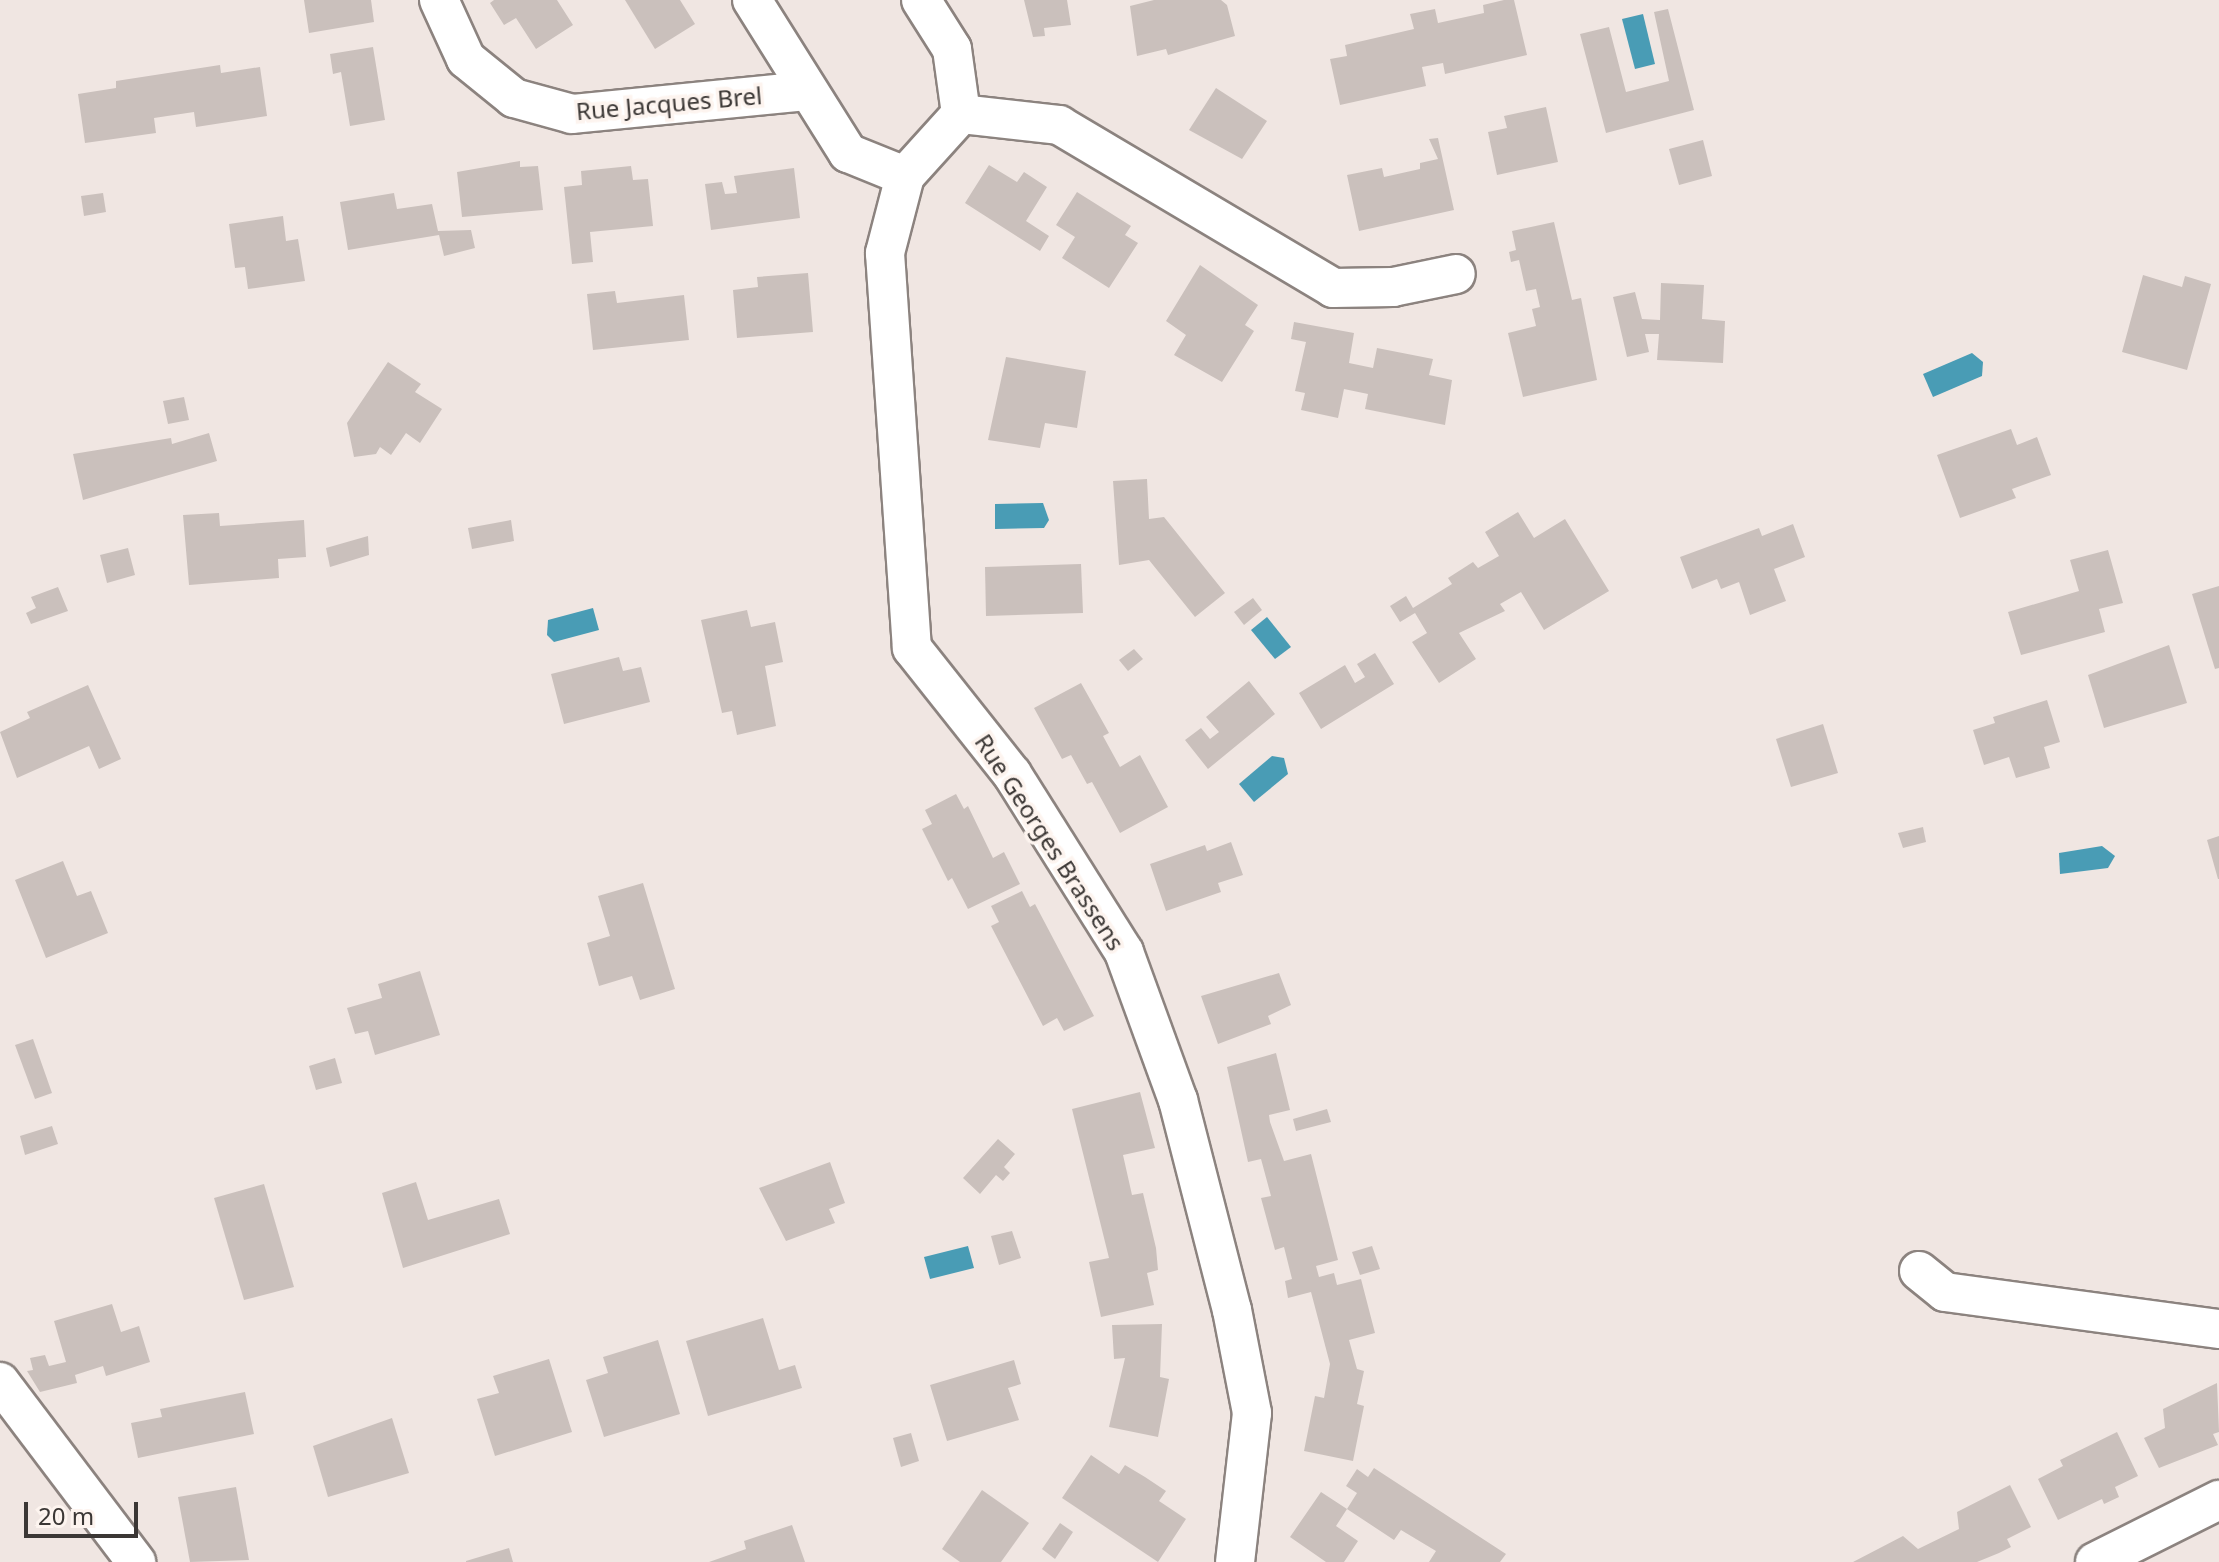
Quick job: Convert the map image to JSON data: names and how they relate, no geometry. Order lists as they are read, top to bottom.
{
  "streets": {
    "street": ["Rue Jacques Brel", "Rue Georges Brassens"]
  },
  "scale_bar": "20 m"
}
